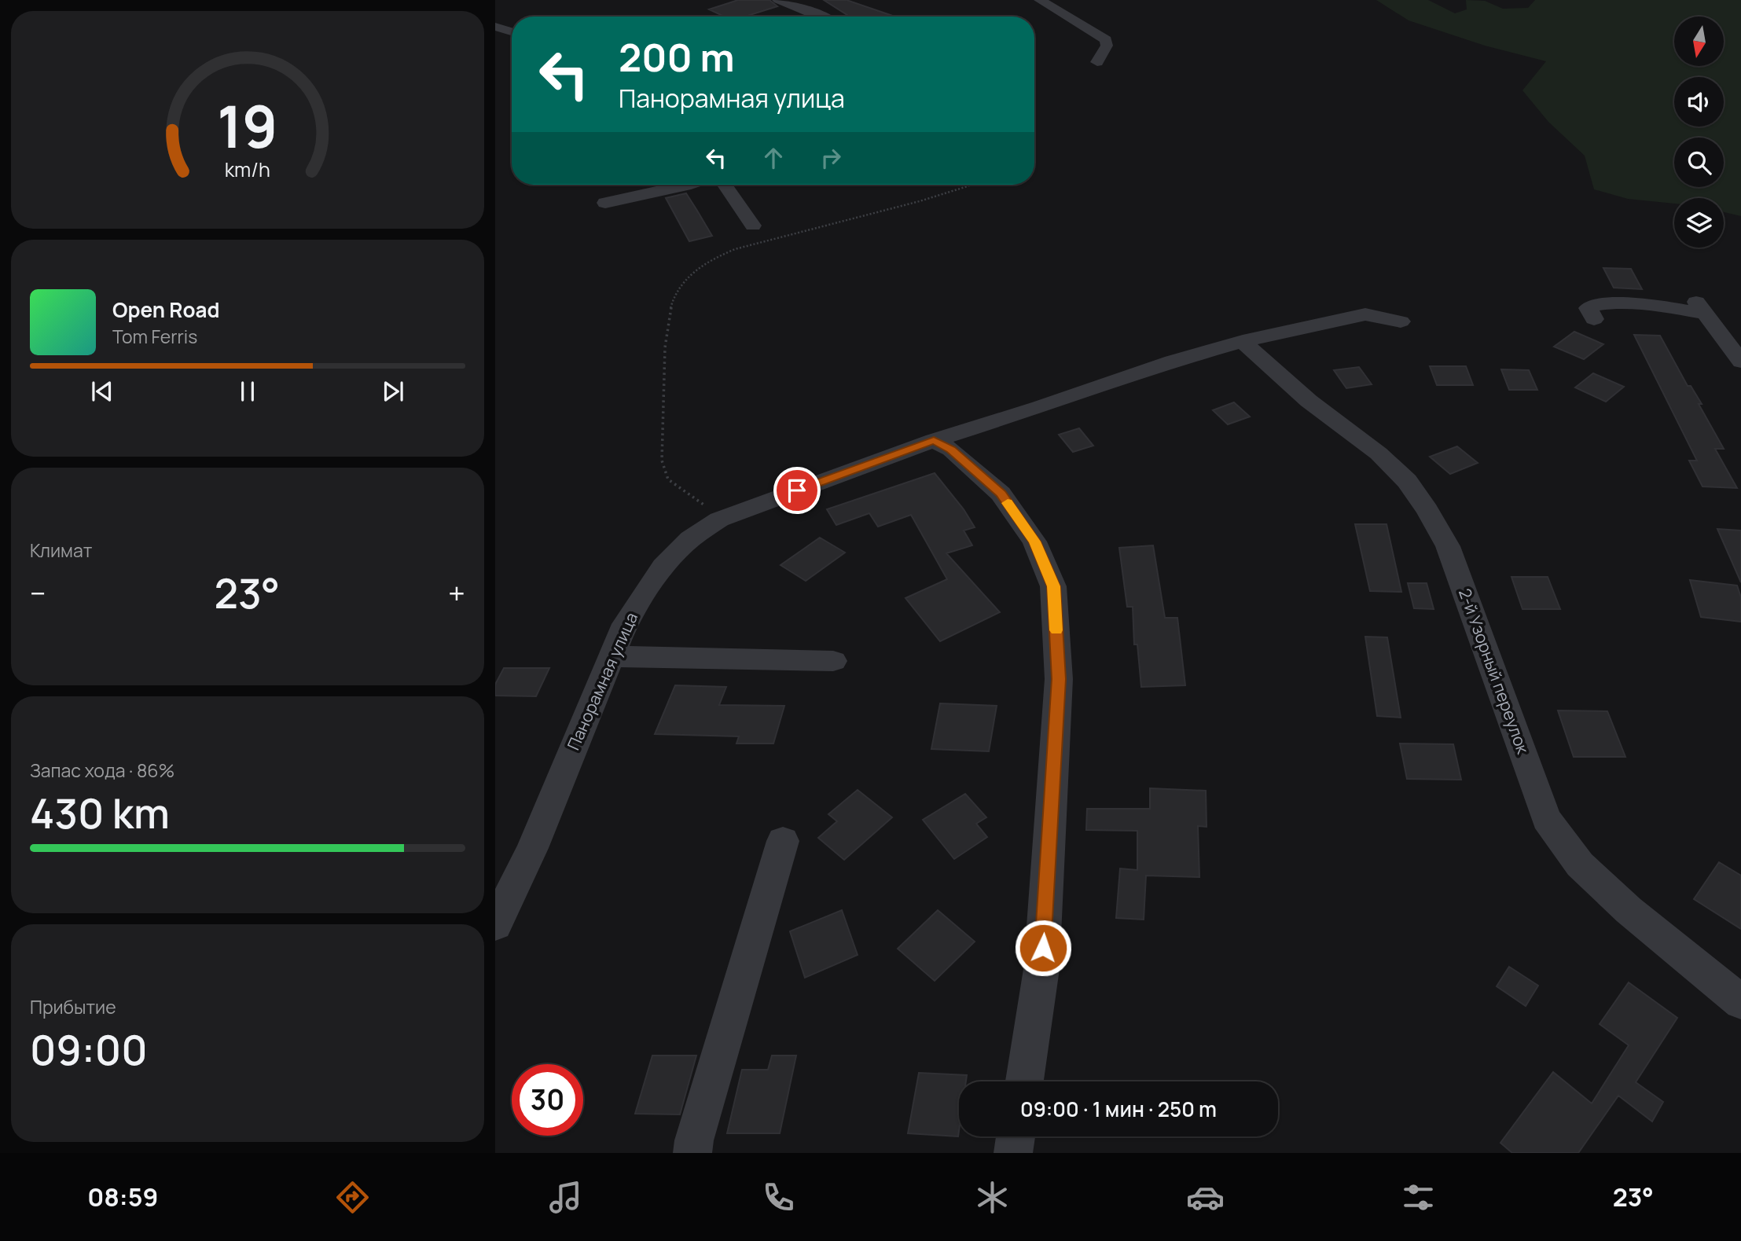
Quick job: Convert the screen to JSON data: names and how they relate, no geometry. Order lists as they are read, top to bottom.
{
  "streets": {
    "street": ["2-й Узорный переулок", "Панорамная улица"]
  },
  "crossings": [
    ["2-й Узорный переулок", "Панорамная улица"]
  ],
  "north": "bottom",
  "page": {
    "turn": ["200 m", "Панорамная улица"],
    "song": ["Open Road", "Tom Ferris"],
    "tile": [
      "Климат",
      ["Запас хода · 86%", "430 km"],
      ["Прибытие", "09:00"]
    ],
    "heat": ["−", "23°", "+"],
    "limit": "30",
    "trip": "09:00 · 1 мин · 250 m",
    "tabs": ["08:59", "23°"],
    "gauge": ["19", "km/h"]
  }
}
